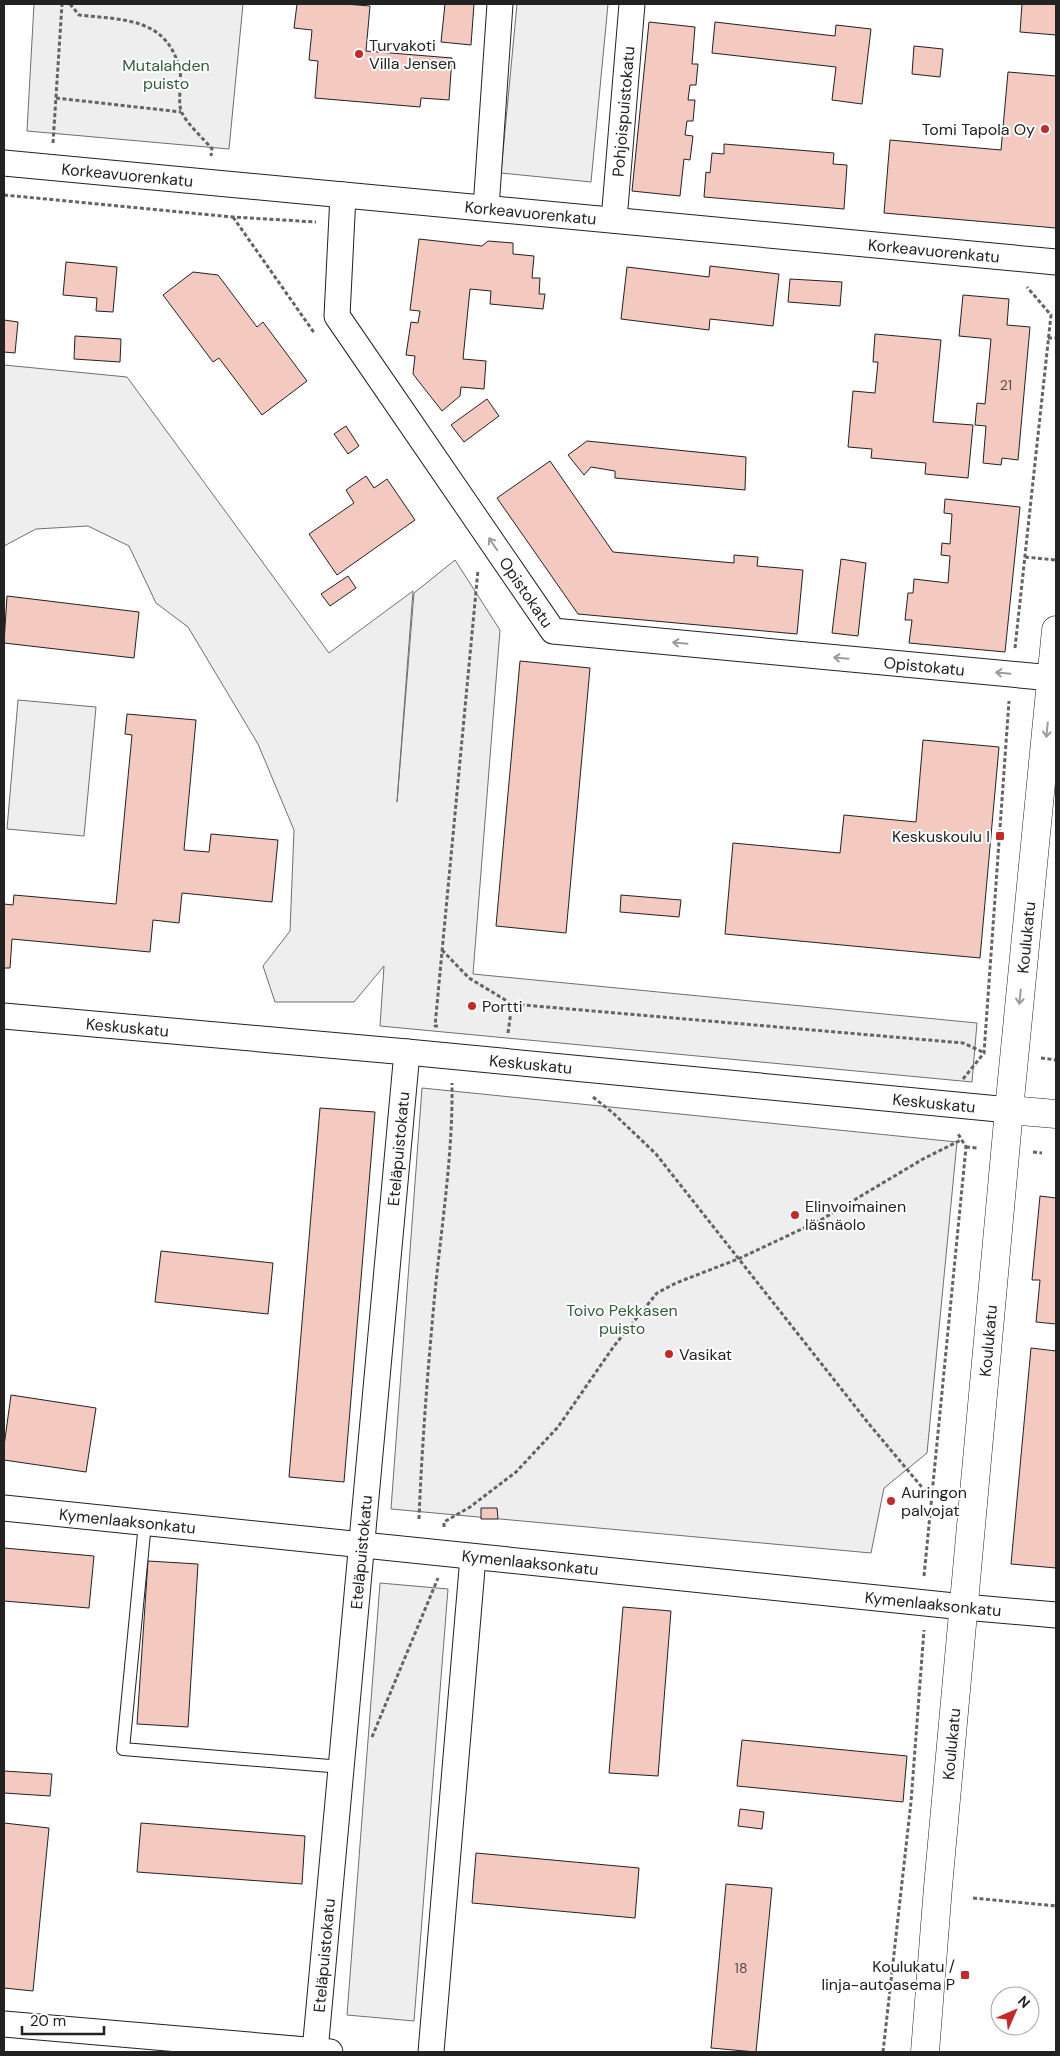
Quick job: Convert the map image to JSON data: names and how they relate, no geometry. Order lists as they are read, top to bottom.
{
  "streets": {
    "main road": ["Koulukatu", "Keskuskatu"],
    "street": [
      "Pohjoispuistokatu",
      "Korkeavuorenkatu",
      "Opistokatu",
      "Eteläpuistokatu",
      "Kymenlaaksonkatu"
    ]
  },
  "crossings": [
    ["Pohjoispuistokatu", "Korkeavuorenkatu"],
    ["Korkeavuorenkatu", "Opistokatu"],
    ["Opistokatu", "Koulukatu"],
    ["Koulukatu", "Keskuskatu"],
    ["Koulukatu", "Kymenlaaksonkatu"],
    ["Keskuskatu", "Eteläpuistokatu"],
    ["Eteläpuistokatu", "Kymenlaaksonkatu"]
  ],
  "one_way": ["Opistokatu"],
  "parks": ["Mutalahden puisto", "Toivo Pekkasen puisto"],
  "places": {
    "other": [
      "Turvakoti Villa Jensen",
      "Tomi Tapola Oy",
      "Portti",
      "Elinvoimainen läsnäolo",
      "Vasikat",
      "Auringon palvojat"
    ],
    "transit": ["Keskuskoulu I", "Koulukatu / linja-autoasema P"]
  },
  "house_numbers": ["21", "18"],
  "scale_bar": "20 m",
  "north": "top right"
}
